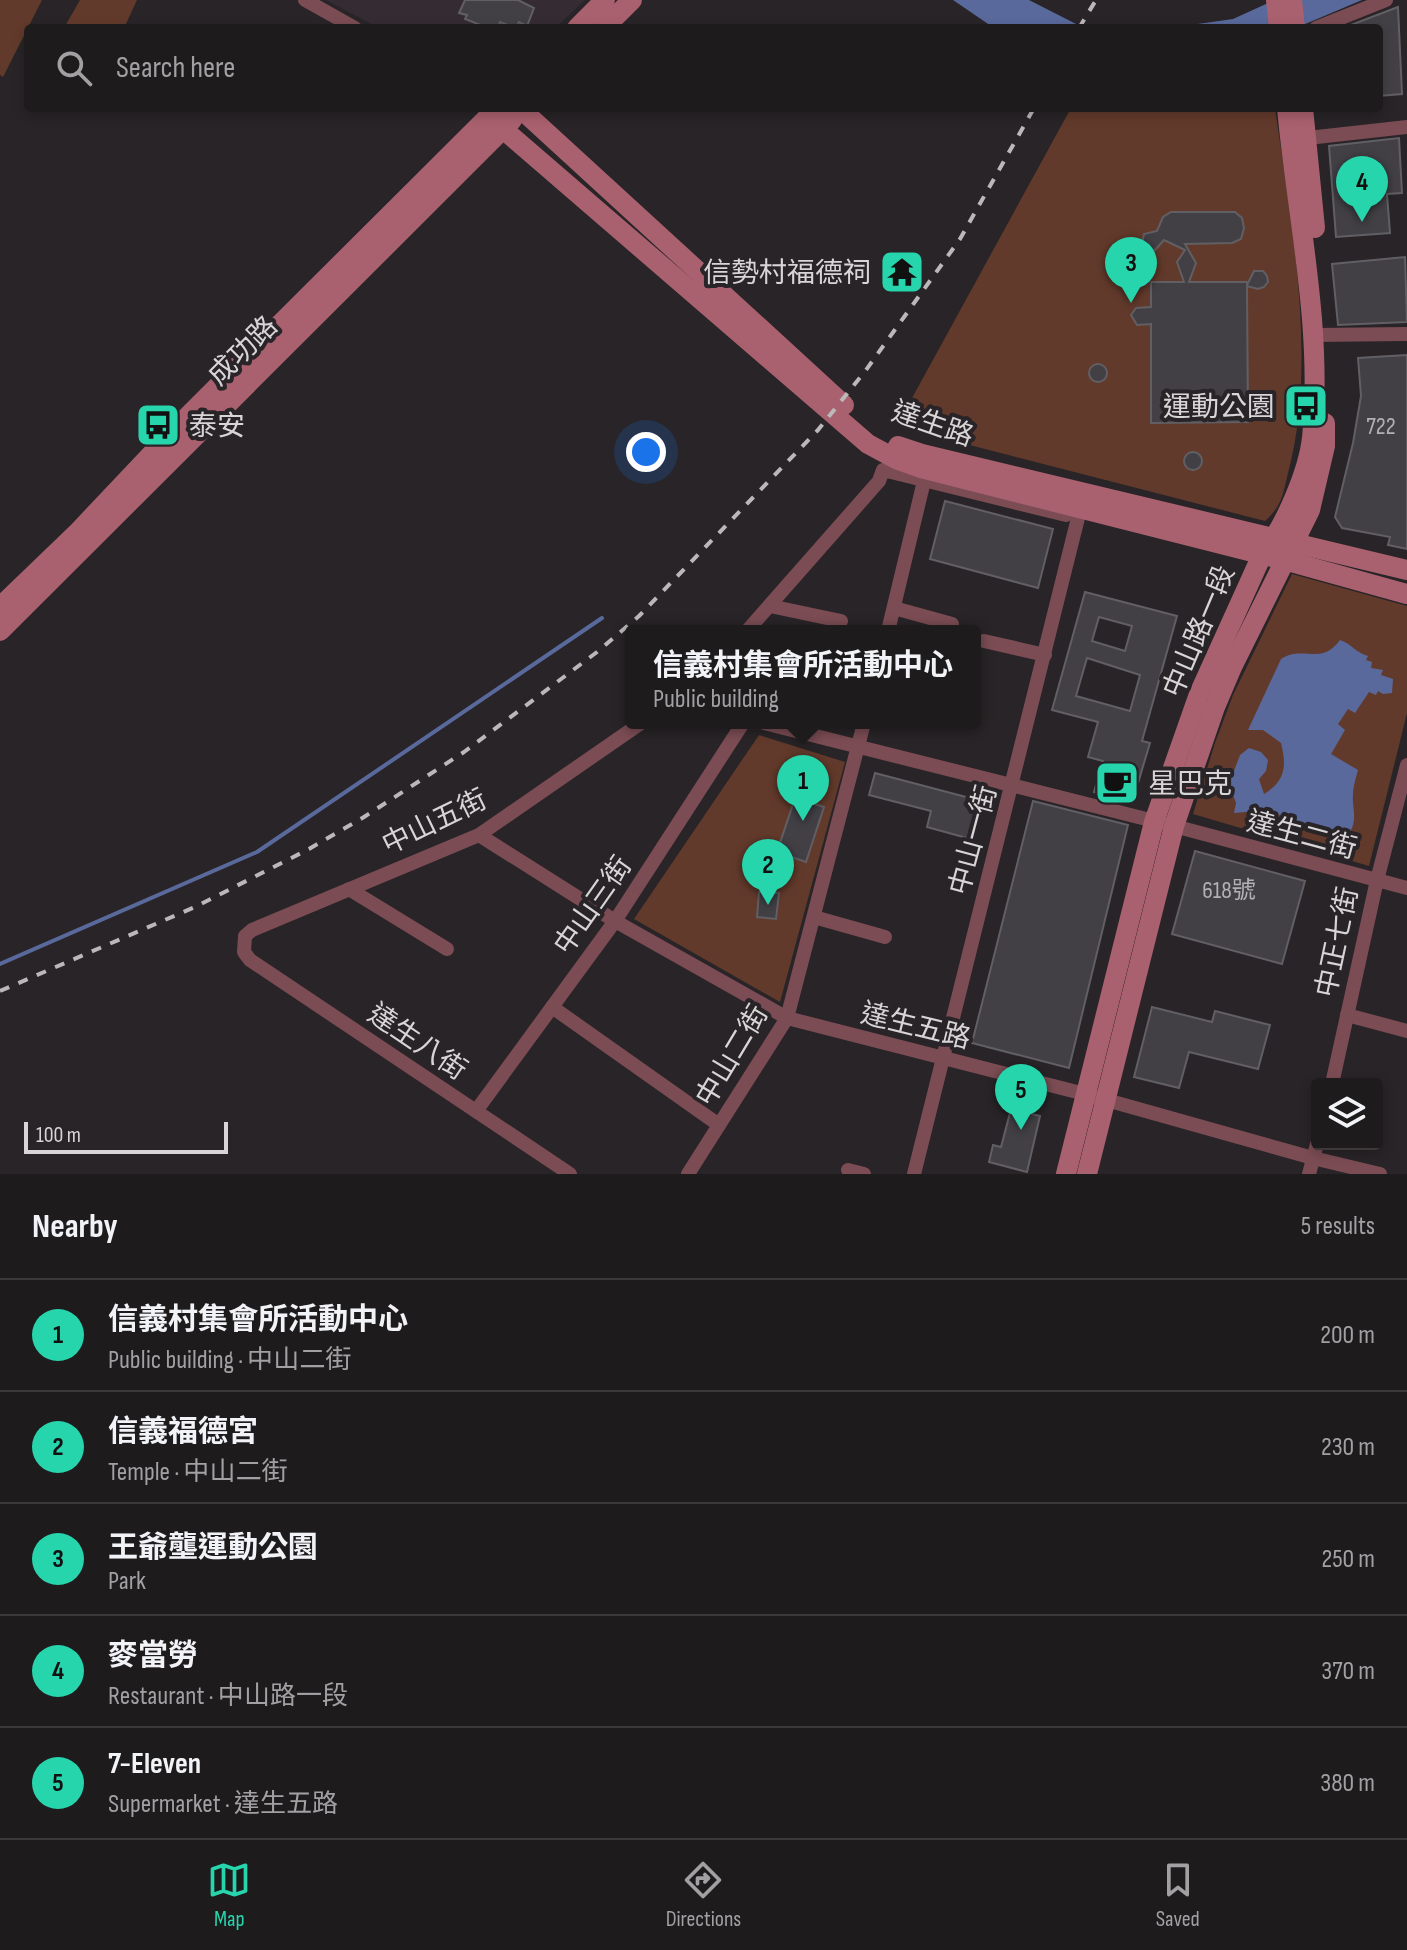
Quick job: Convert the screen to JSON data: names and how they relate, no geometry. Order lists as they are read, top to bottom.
{
  "streets": {
    "street": [
      "成功路",
      "達生路",
      "中山路一段",
      "中山五街",
      "達生二街",
      "中山一街",
      "中山三街",
      "中正七街",
      "達生五路",
      "達生八街",
      "中山二街"
    ]
  },
  "crossings": [
    ["成功路", "達生路"],
    ["達生路", "中山路一段"],
    ["達生路", "中山一街"],
    ["中山路一段", "達生二街"],
    ["中山路一段", "達生五路"],
    ["中山五街", "達生五路"],
    ["中山五街", "達生八街"],
    ["達生二街", "中山一街"],
    ["達生二街", "中正七街"],
    ["達生二街", "中山二街"],
    ["中山一街", "達生五路"],
    ["中山三街", "達生五路"],
    ["中山三街", "達生八街"],
    ["達生五路", "中山二街"]
  ],
  "places": {
    "temple": ["信勢村福德祠"],
    "bus stop": ["運動公園", "泰安"],
    "cafe": ["星巴克"]
  },
  "house_numbers": ["722", "618號"],
  "scale_bar": "100 m",
  "page": {
    "search": "Search here",
    "pins": [
      "4",
      "3",
      "1",
      "2",
      "5"
    ],
    "popup": ["信義村集會所活動中心", "Public building"],
    "scale": "100 m",
    "heading": ["Nearby", "5 results"],
    "list": [
      {
        "mark": "1",
        "name": "信義村集會所活動中心",
        "note": "Public building · 中山二街",
        "value": "200 m"
      },
      {
        "mark": "2",
        "name": "信義福德宮",
        "note": "Temple · 中山二街",
        "value": "230 m"
      },
      {
        "mark": "3",
        "name": "王爺壟運動公園",
        "note": "Park",
        "value": "250 m"
      },
      {
        "mark": "4",
        "name": "麥當勞",
        "note": "Restaurant · 中山路一段",
        "value": "370 m"
      },
      {
        "mark": "5",
        "name": "7-Eleven",
        "note": "Supermarket · 達生五路",
        "value": "380 m"
      }
    ],
    "nav": ["Map", "Directions", "Saved"]
  }
}
